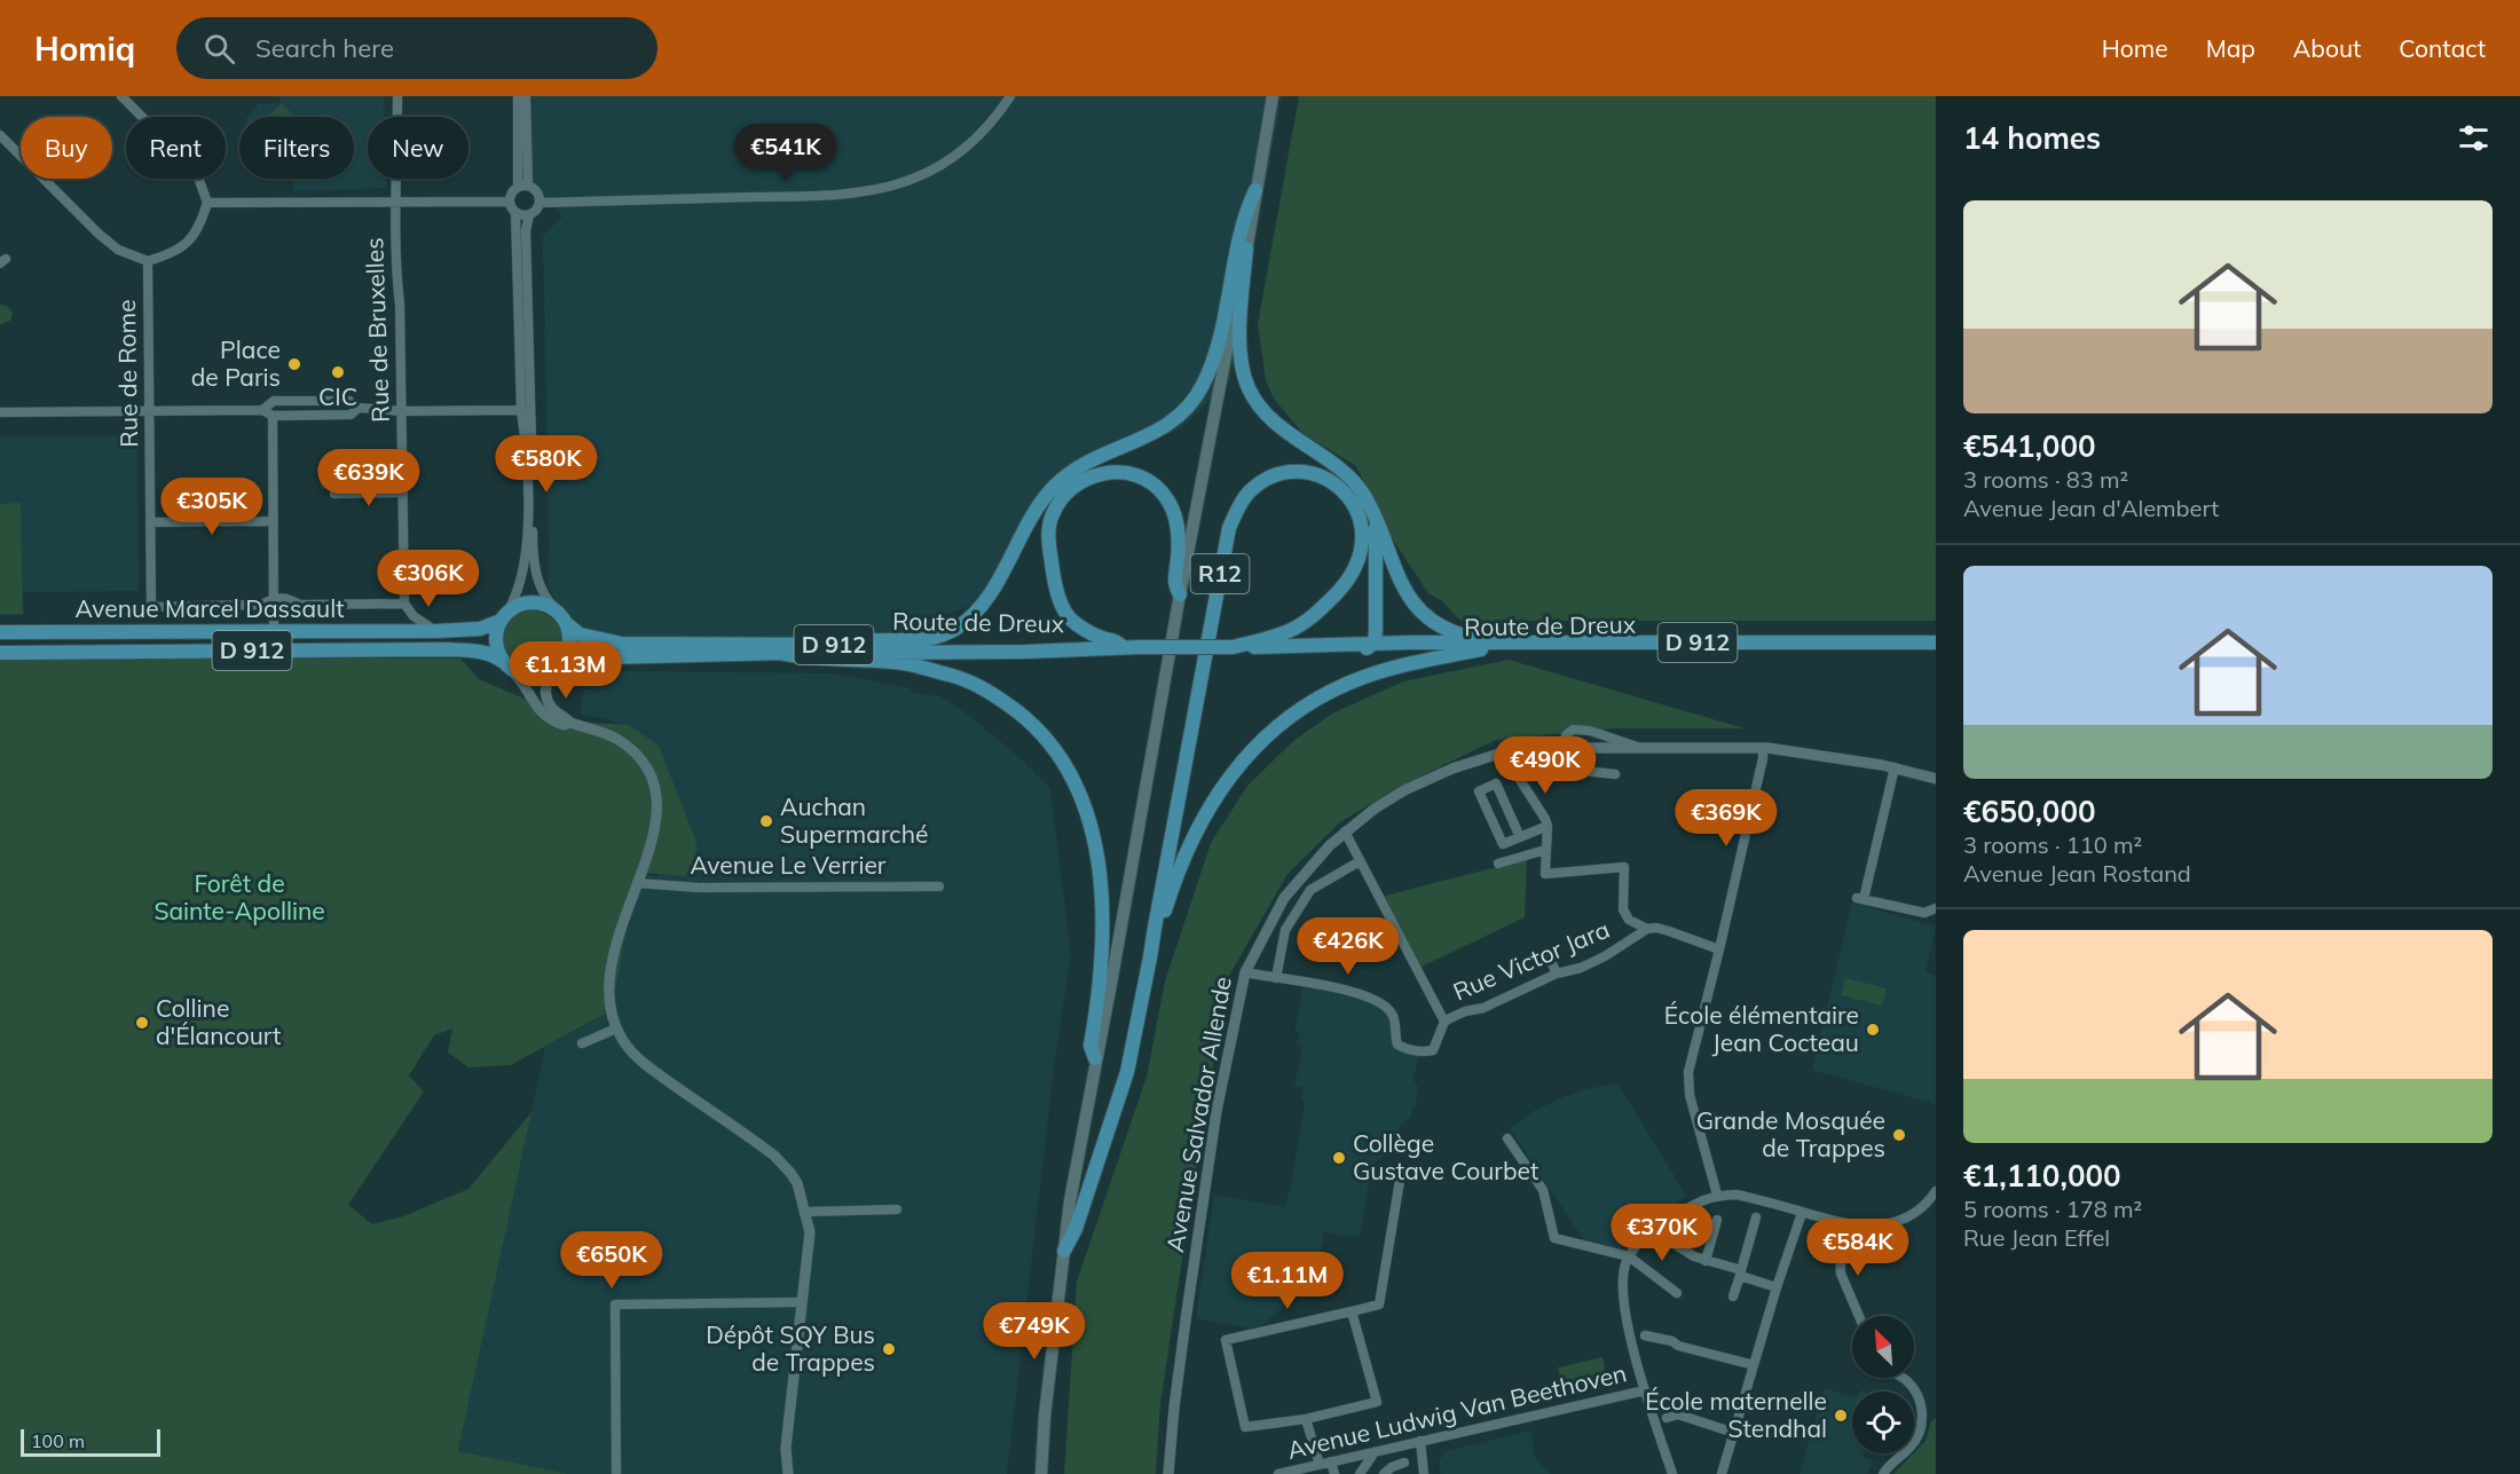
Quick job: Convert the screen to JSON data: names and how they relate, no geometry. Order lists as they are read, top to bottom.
{
  "streets": {
    "main road": [
      "R12",
      "Avenue Marcel Dassault",
      "Route de Dreux",
      "D 912"
    ],
    "street": [
      "Rue de Bruxelles",
      "Rue de Rome",
      "Avenue Le Verrier",
      "Rue Victor Jara",
      "Avenue Salvador Allende",
      "Avenue Ludwig Van Beethoven"
    ]
  },
  "crossings": [
    ["R12", "Route de Dreux"],
    ["Avenue Marcel Dassault", "Route de Dreux"],
    ["Rue Victor Jara", "Avenue Salvador Allende"]
  ],
  "parks": ["Forêt de Sainte-Apolline"],
  "places": [
    "Place de Paris",
    "CIC",
    "Auchan Supermarché",
    "Colline d'Élancourt",
    "École élémentaire Jean Cocteau",
    "Grande Mosquée de Trappes",
    "Collège Gustave Courbet",
    "Dépôt SQY Bus de Trappes",
    "École maternelle Stendhal"
  ],
  "scale_bar": "100 m",
  "north": "top left",
  "page": {
    "header": "Homiq",
    "search": "Search here",
    "nav": [
      "Home",
      "Map",
      "About",
      "Contact"
    ],
    "heading": "14 homes",
    "chip": [
      "Buy",
      "Rent",
      "Filters",
      "New"
    ],
    "price": [
      "€541K",
      "€580K",
      "€639K",
      "€305K",
      "€306K",
      "€1.13M",
      "€490K",
      "€369K",
      "€426K",
      "€370K",
      "€584K",
      "€650K",
      "€1.11M",
      "€749K"
    ],
    "list": [
      {
        "name": "€541,000",
        "note": "3 rooms · 83 m² · Avenue Jean d'Alembert"
      },
      {
        "name": "€650,000",
        "note": "3 rooms · 110 m² · Avenue Jean Rostand"
      },
      {
        "name": "€1,110,000",
        "note": "5 rooms · 178 m² · Rue Jean Effel"
      }
    ],
    "scale": "100 m"
  }
}
